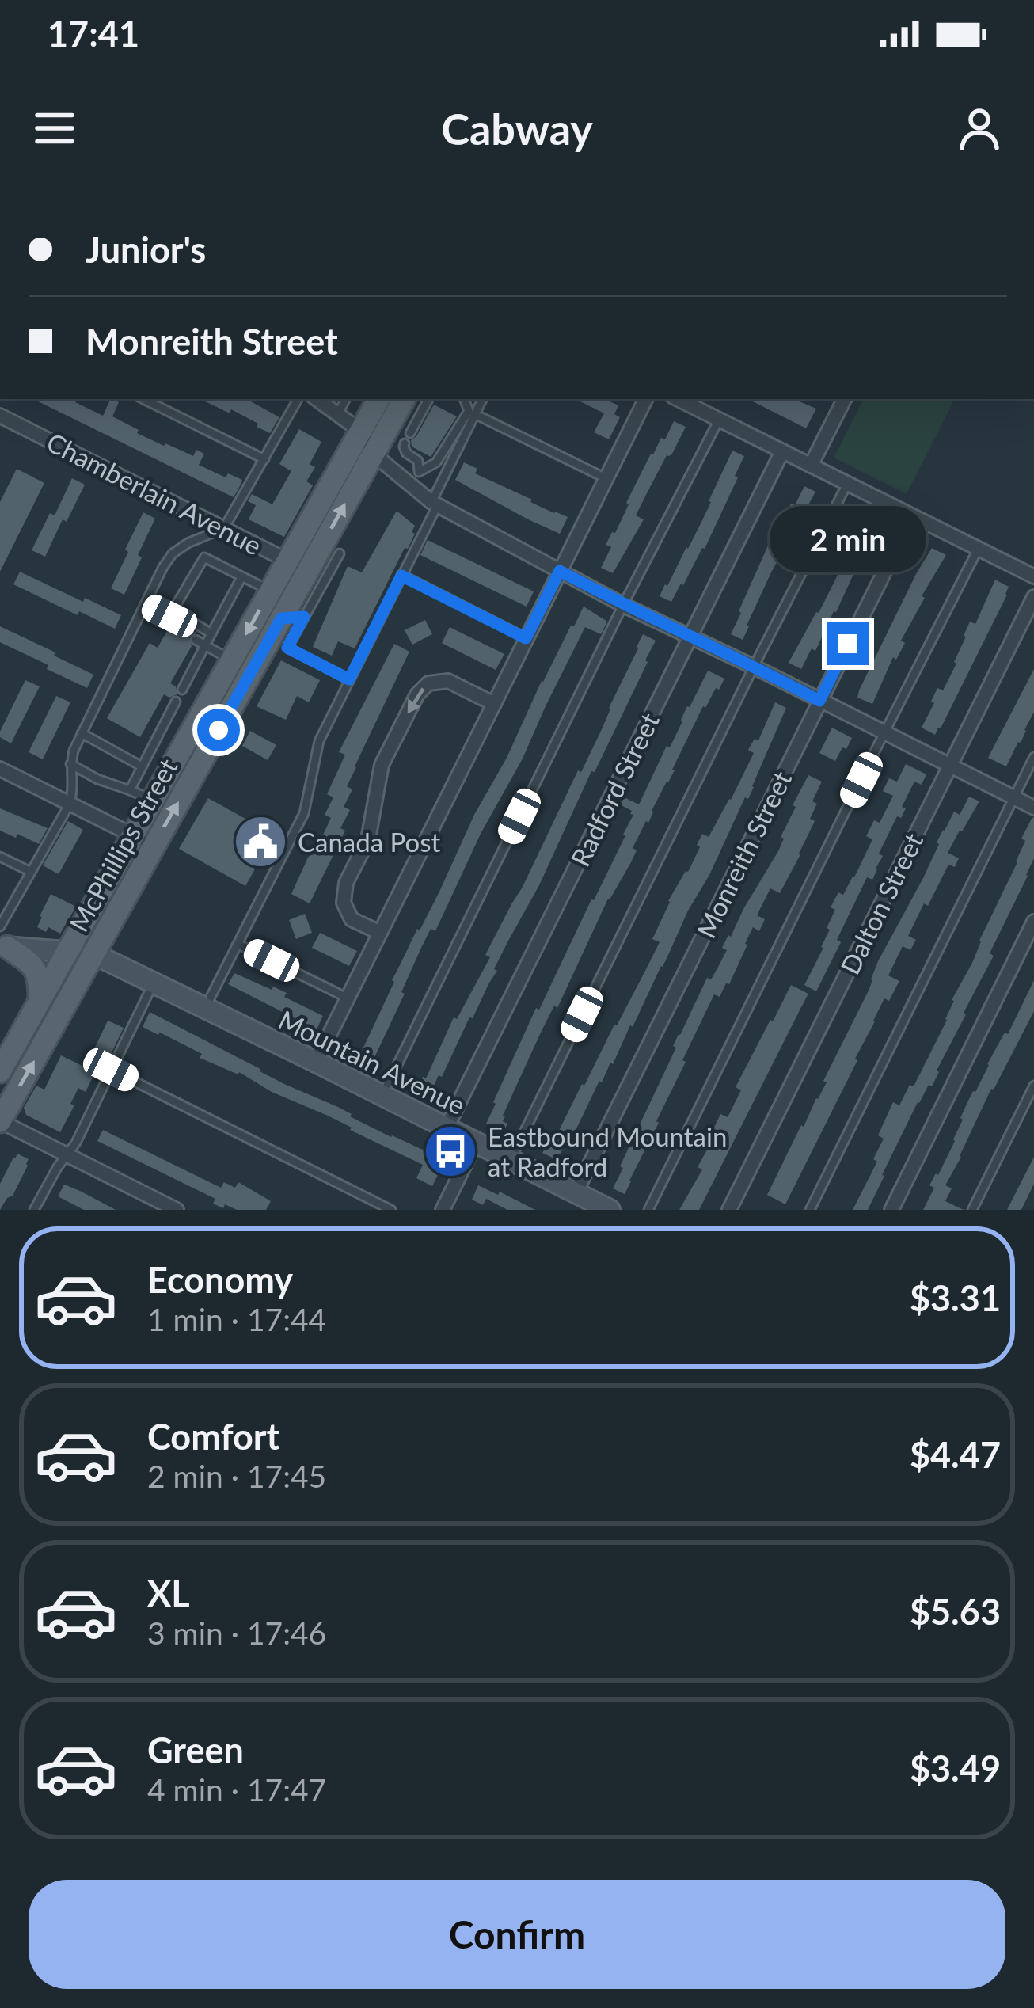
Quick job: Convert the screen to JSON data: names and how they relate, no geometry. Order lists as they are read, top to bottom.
{
  "streets": {
    "main road": ["McPhillips Street", "Mountain Avenue"],
    "street": [
      "Chamberlain Avenue",
      "Radford Street",
      "Monreith Street",
      "Dalton Street"
    ]
  },
  "crossings": [
    ["Chamberlain Avenue", "McPhillips Street"],
    ["Radford Street", "Mountain Avenue"],
    ["McPhillips Street", "Mountain Avenue"],
    ["Monreith Street", "Mountain Avenue"]
  ],
  "places": {
    "public building": ["Canada Post"],
    "bus stop": ["Eastbound Mountain at Radford"]
  },
  "page": {
    "status": "17:41",
    "header": "Cabway",
    "banner": ["Junior's", "Monreith Street"],
    "bubble": "2 min",
    "list": [
      {
        "name": "Economy",
        "note": "1 min · 17:44",
        "value": "$3.31"
      },
      {
        "name": "Comfort",
        "note": "2 min · 17:45",
        "value": "$4.47"
      },
      {
        "name": "XL",
        "note": "3 min · 17:46",
        "value": "$5.63"
      },
      {
        "name": "Green",
        "note": "4 min · 17:47",
        "value": "$3.49"
      }
    ],
    "buttons": "Confirm"
  }
}
